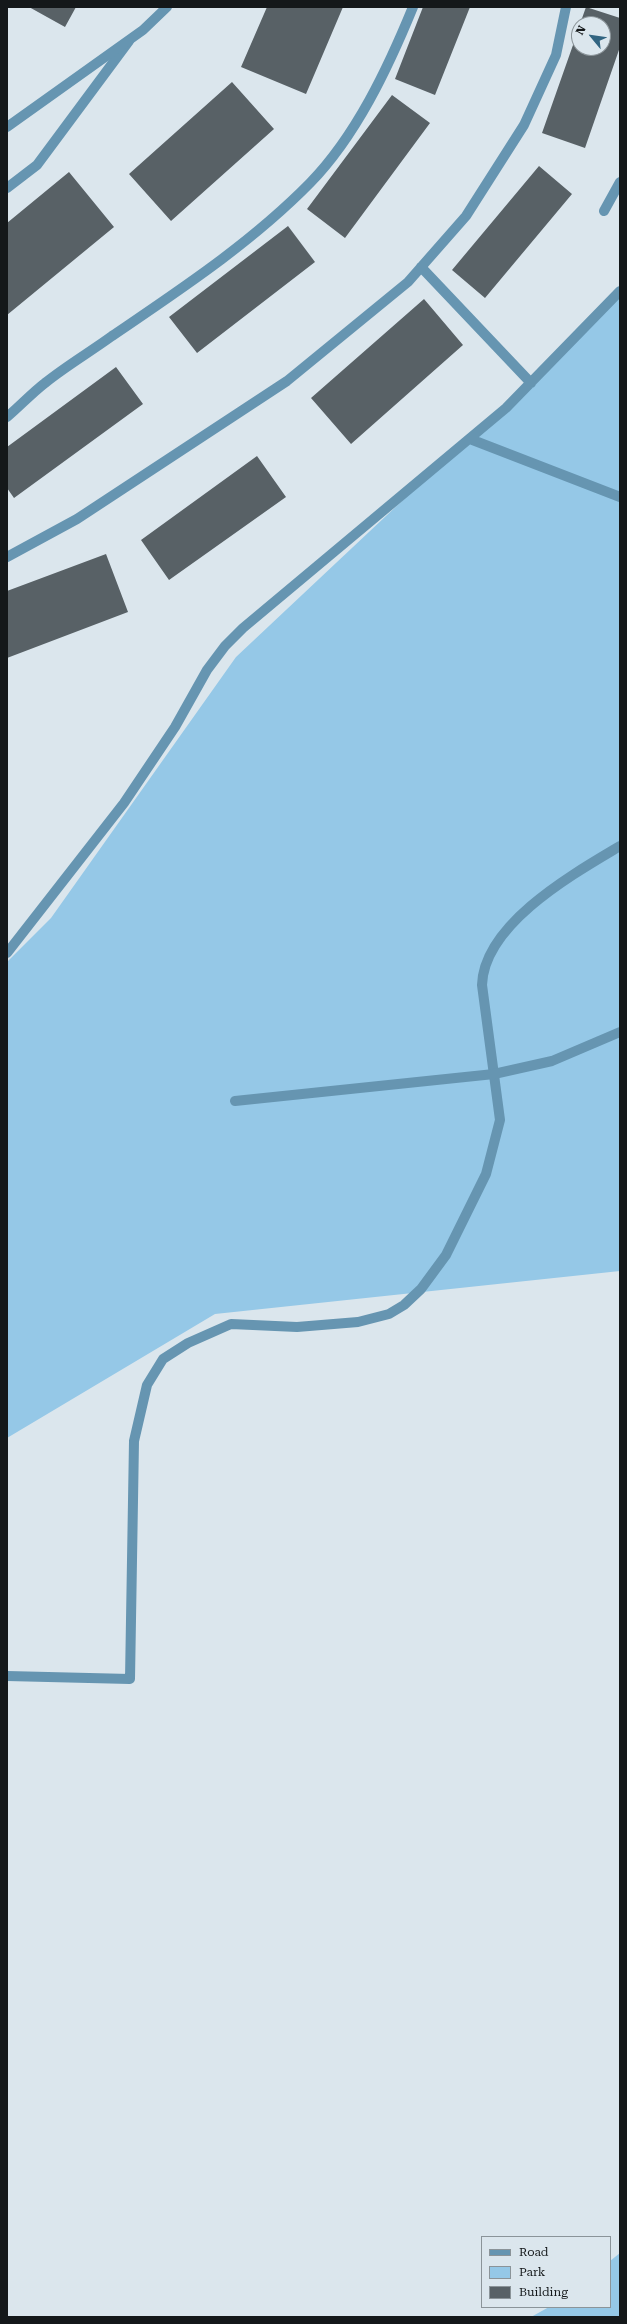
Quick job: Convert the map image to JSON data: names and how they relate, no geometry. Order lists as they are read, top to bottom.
{
  "legend": ["Road", "Park", "Building"],
  "north": "top left"
}
